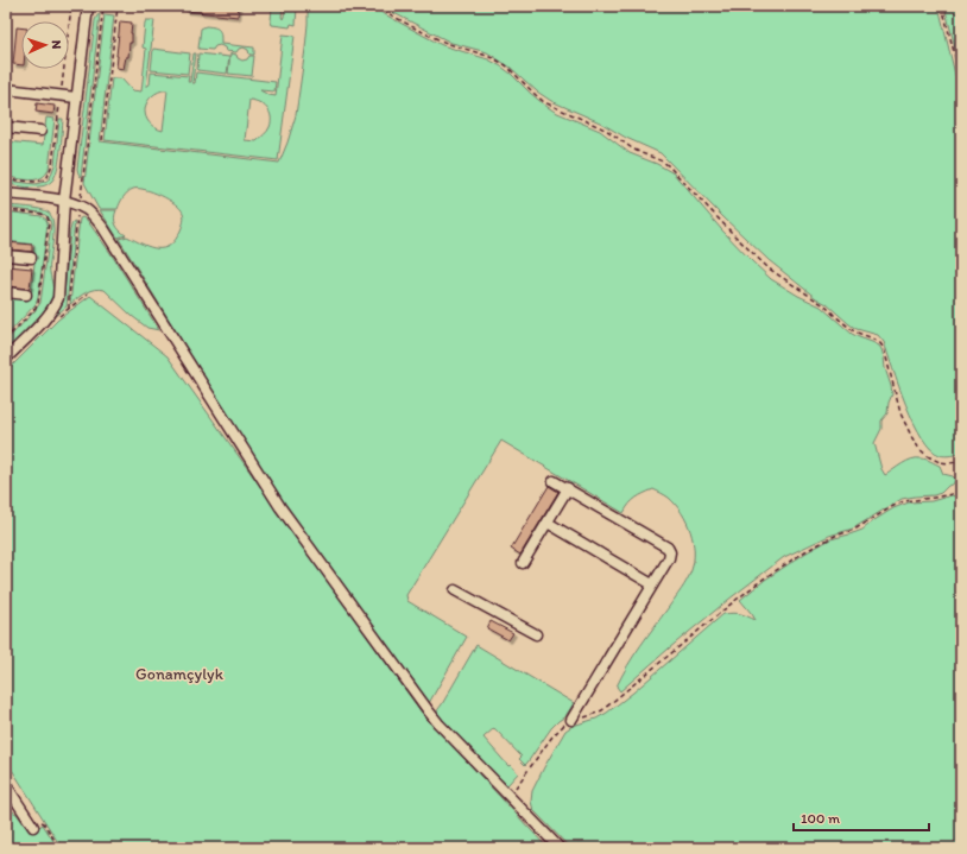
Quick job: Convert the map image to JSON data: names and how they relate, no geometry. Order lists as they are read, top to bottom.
{
  "parks": ["Gonamçylyk"],
  "scale_bar": "100 m",
  "north": "right"
}
